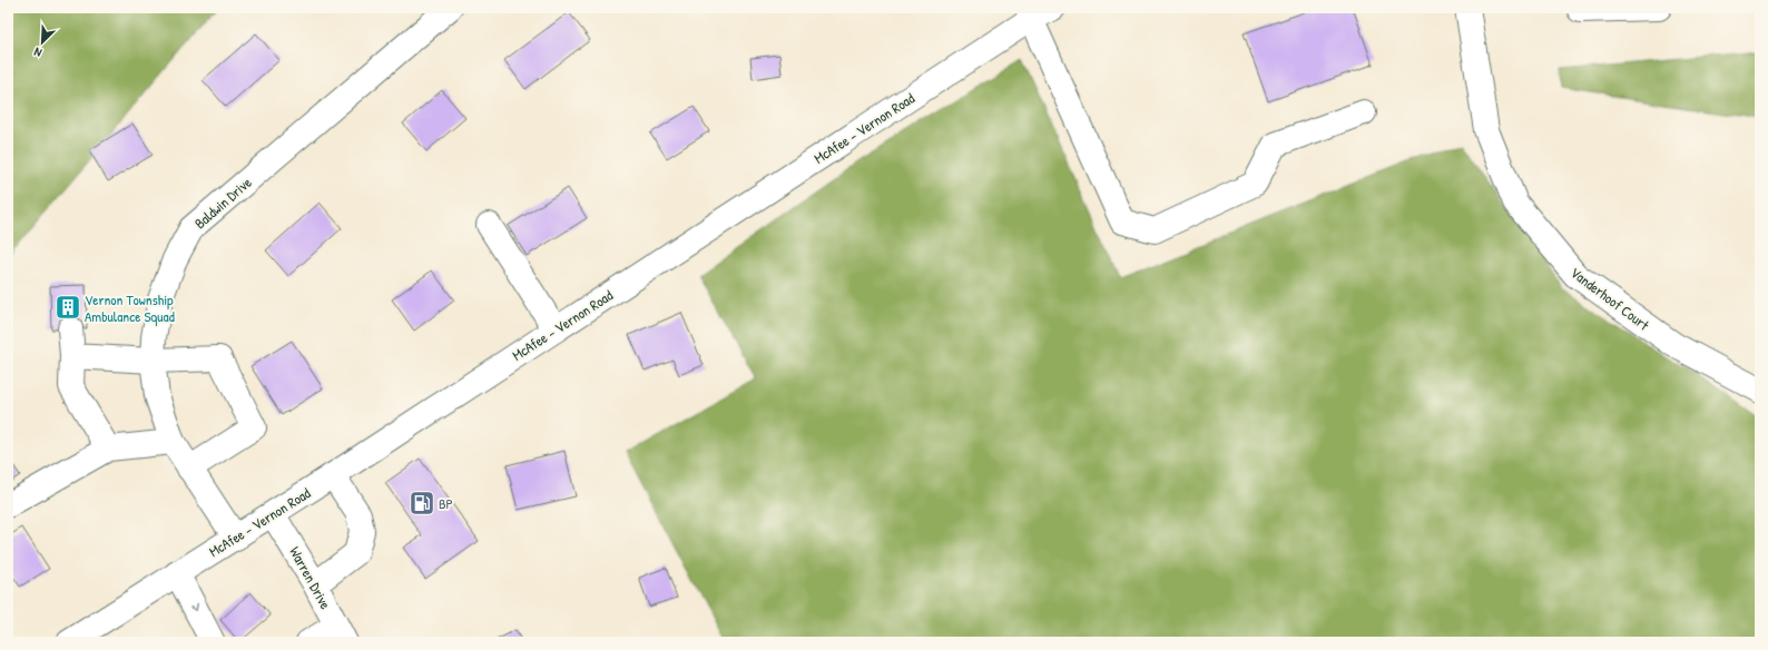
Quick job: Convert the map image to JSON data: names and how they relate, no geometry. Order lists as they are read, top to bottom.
{
  "streets": {
    "street": [
      "McAfee - Vernon Road",
      "Baldwin Drive",
      "Vanderhoof Court",
      "Warren Drive"
    ]
  },
  "crossings": [
    ["McAfee - Vernon Road", "Baldwin Drive"],
    ["McAfee - Vernon Road", "Warren Drive"]
  ],
  "places": {
    "building": ["Vernon Township Ambulance Squad"],
    "fuel station": ["BP"]
  },
  "north": "bottom left"
}
